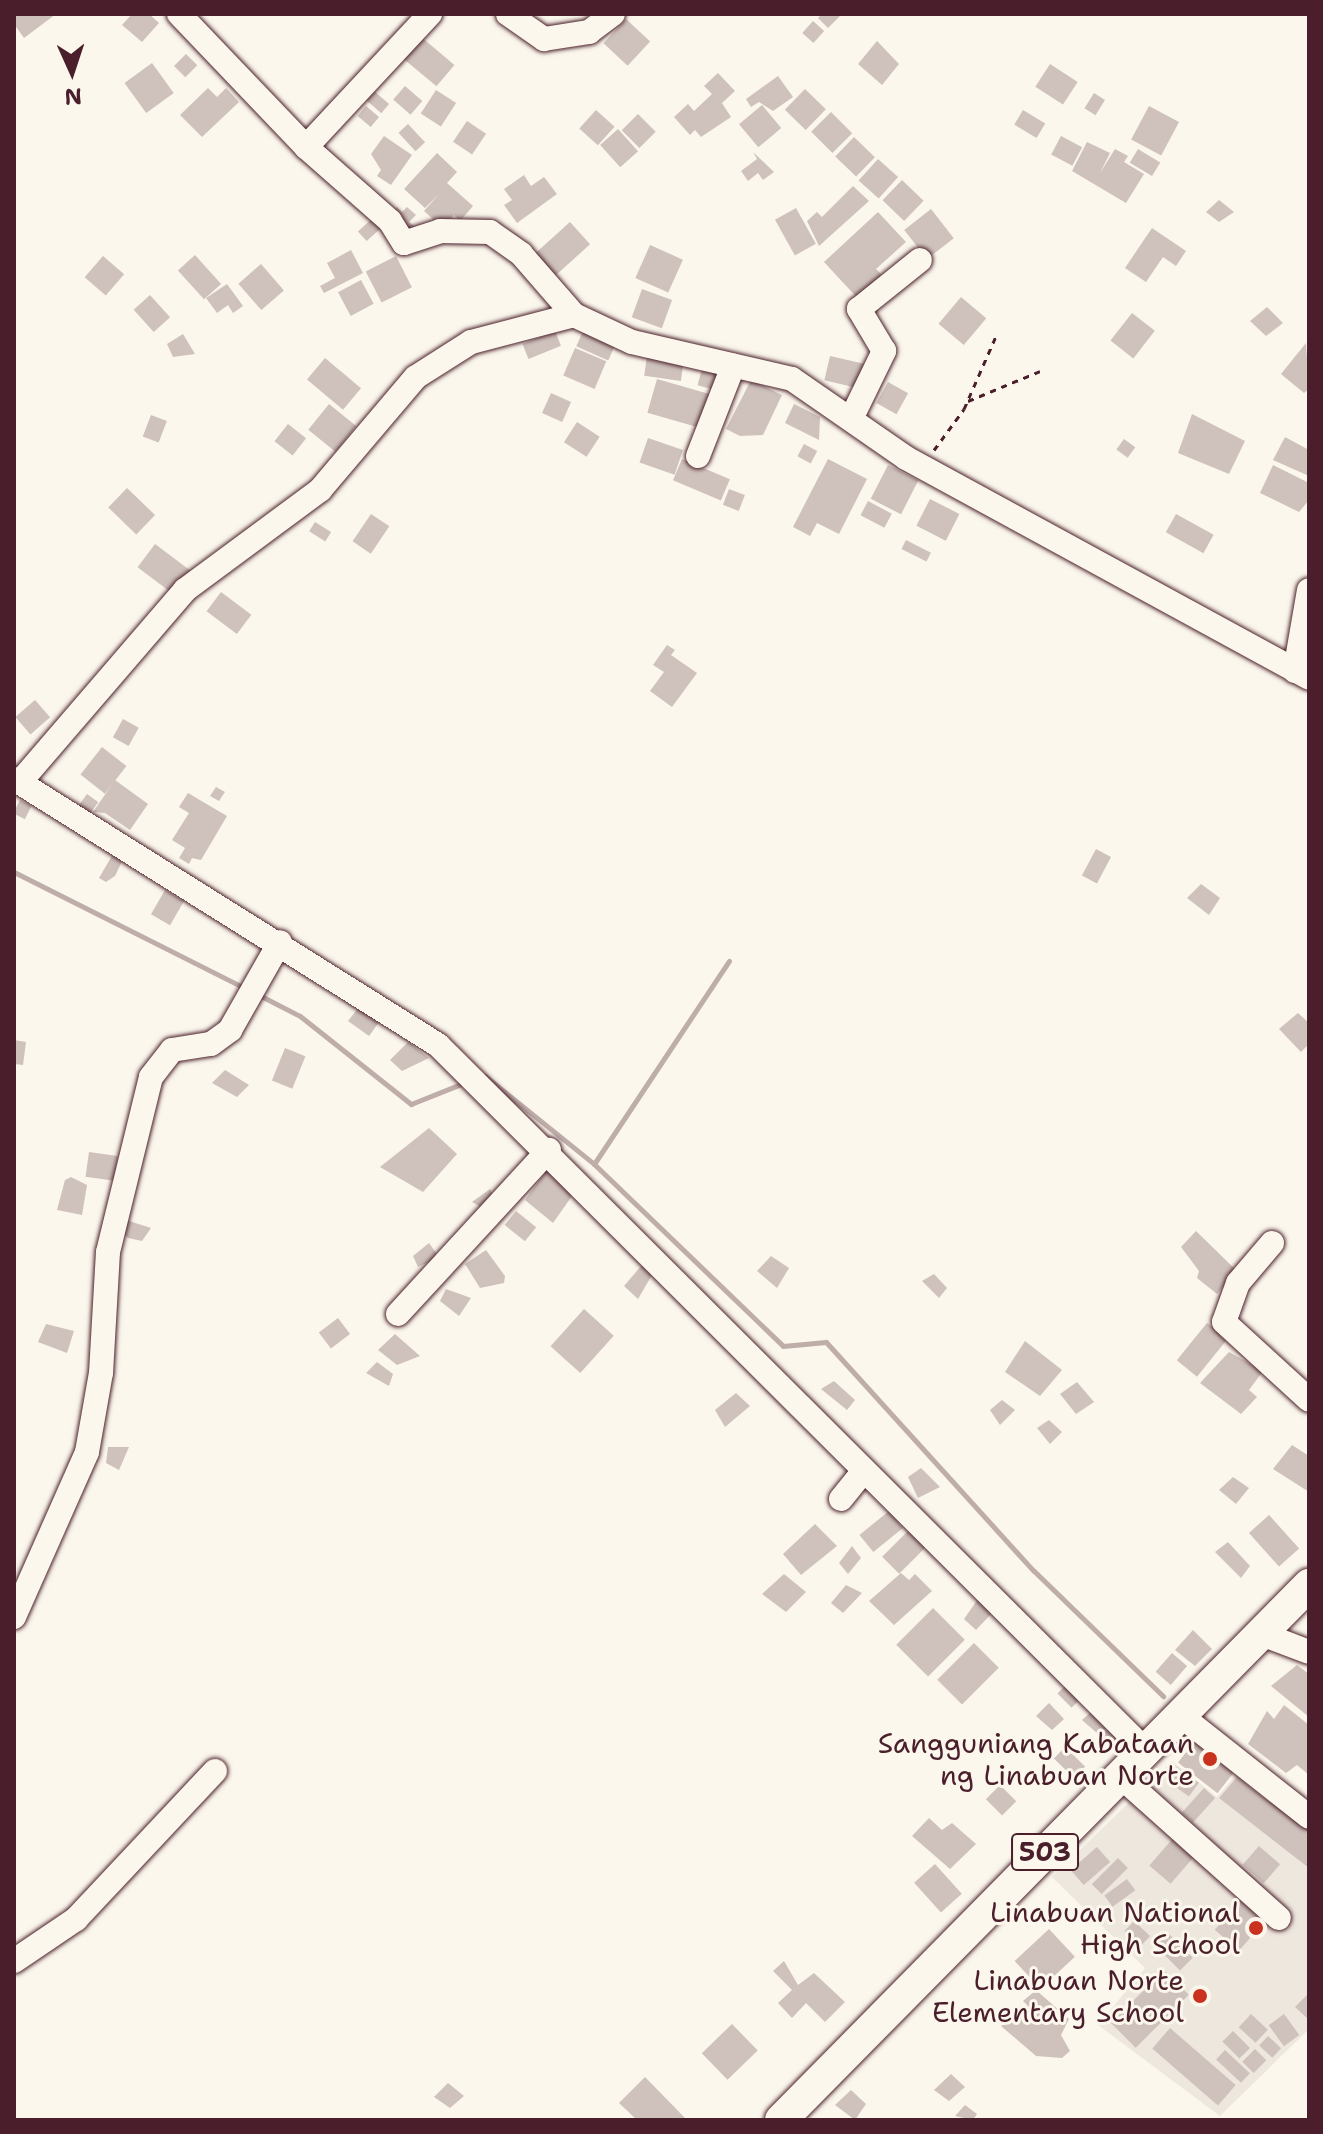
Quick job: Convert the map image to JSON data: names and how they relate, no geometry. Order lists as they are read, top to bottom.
{
  "streets": {
    "main road": ["503"]
  },
  "places": ["Sangguniang Kabataan ng Linabuan Norte", "Linabuan National High School", "Linabuan Norte Elementary School"],
  "north": "bottom"
}
